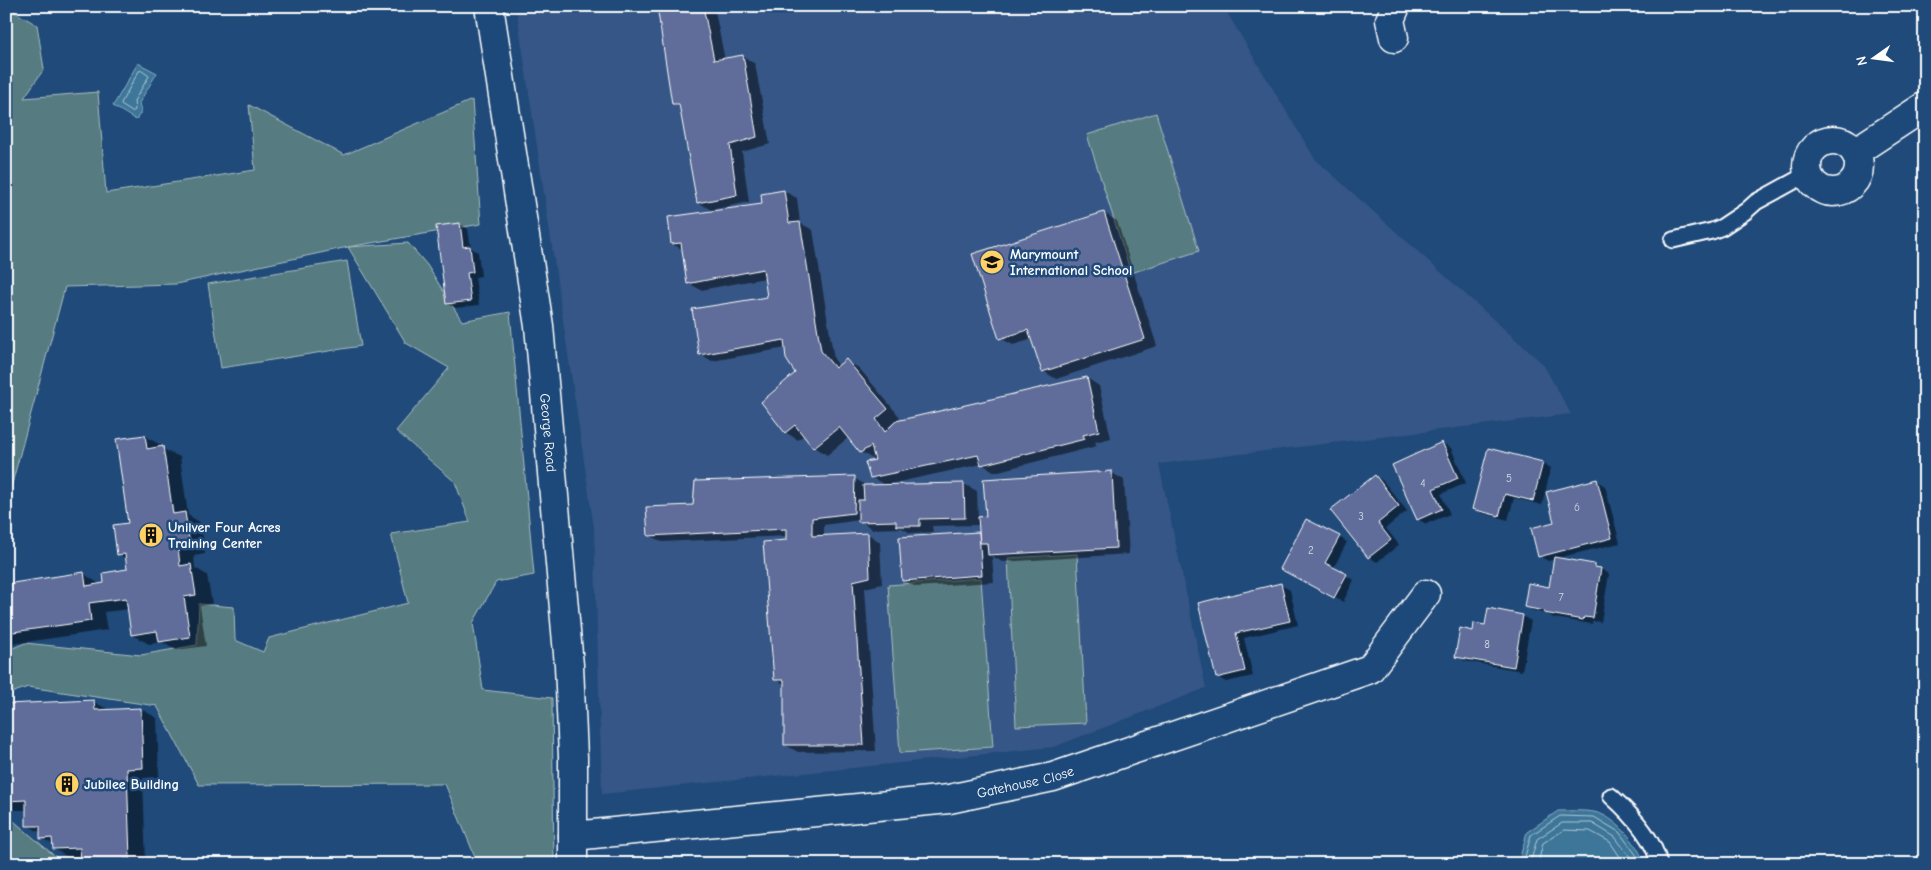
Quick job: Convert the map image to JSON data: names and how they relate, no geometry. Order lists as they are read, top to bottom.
{
  "streets": {
    "street": ["George Road", "Gatehouse Close"]
  },
  "crossings": [
    ["George Road", "Gatehouse Close"]
  ],
  "places": {
    "school or university": ["Marymount International School"],
    "building": ["Unilver Four Acres Training Center", "Jubilee Building"]
  },
  "house_numbers": [
    "5",
    "4",
    "6",
    "3",
    "2",
    "7",
    "8"
  ],
  "north": "left"
}
